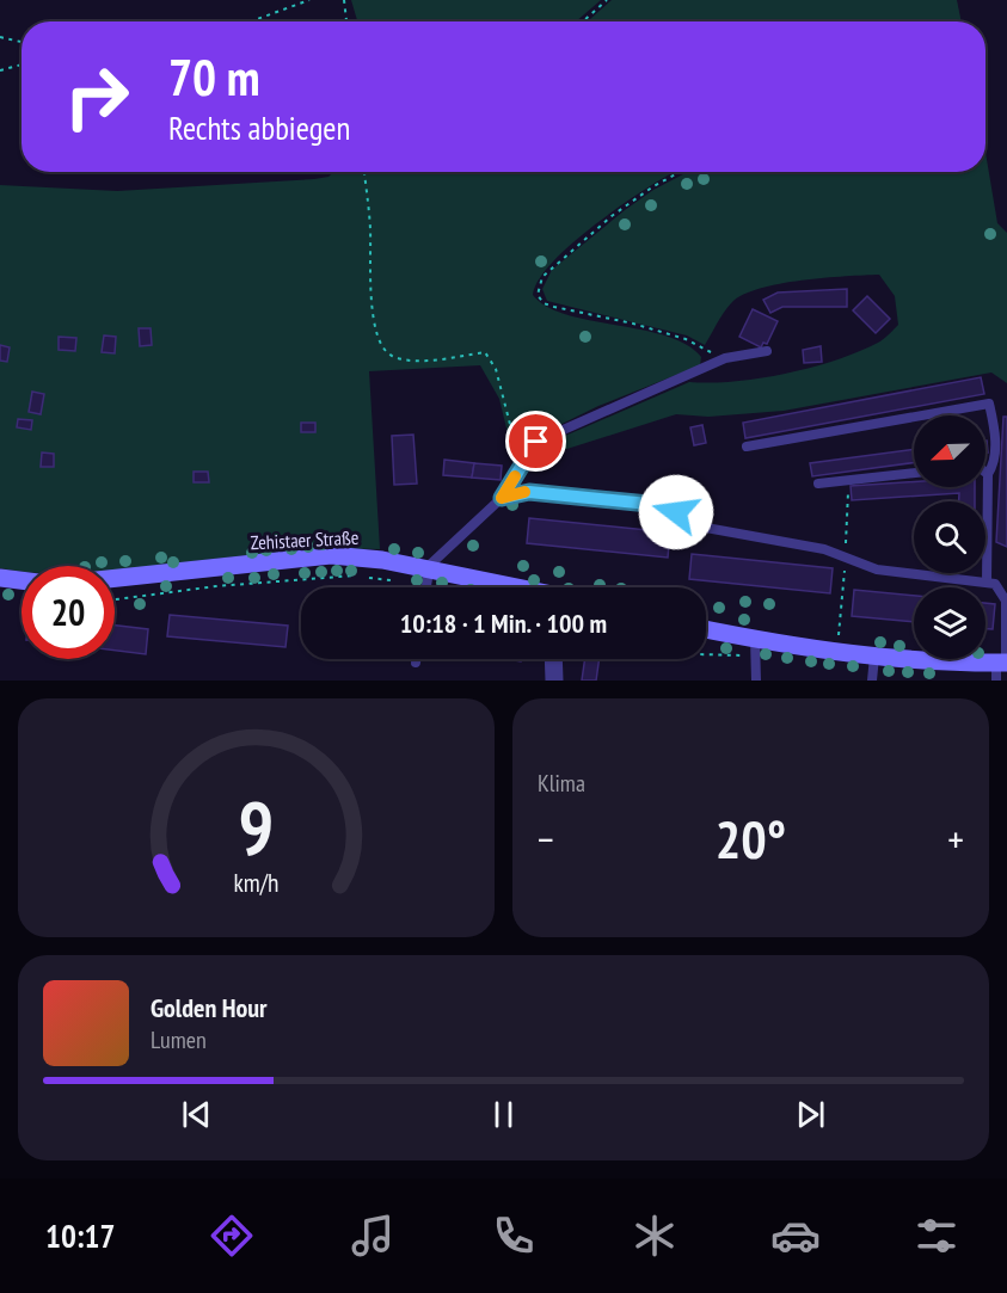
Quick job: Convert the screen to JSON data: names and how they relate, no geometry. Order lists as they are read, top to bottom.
{
  "streets": {
    "main road": ["Zehistaer Straße"]
  },
  "north": "bottom left",
  "page": {
    "turn": ["70 m", "Rechts abbiegen"],
    "limit": "20",
    "trip": "10:18 · 1 Min. · 100 m",
    "tile": "Klima",
    "heat": ["−", "20°", "+"],
    "song": ["Golden Hour", "Lumen"],
    "tabs": "10:17",
    "gauge": ["9", "km/h"]
  }
}
